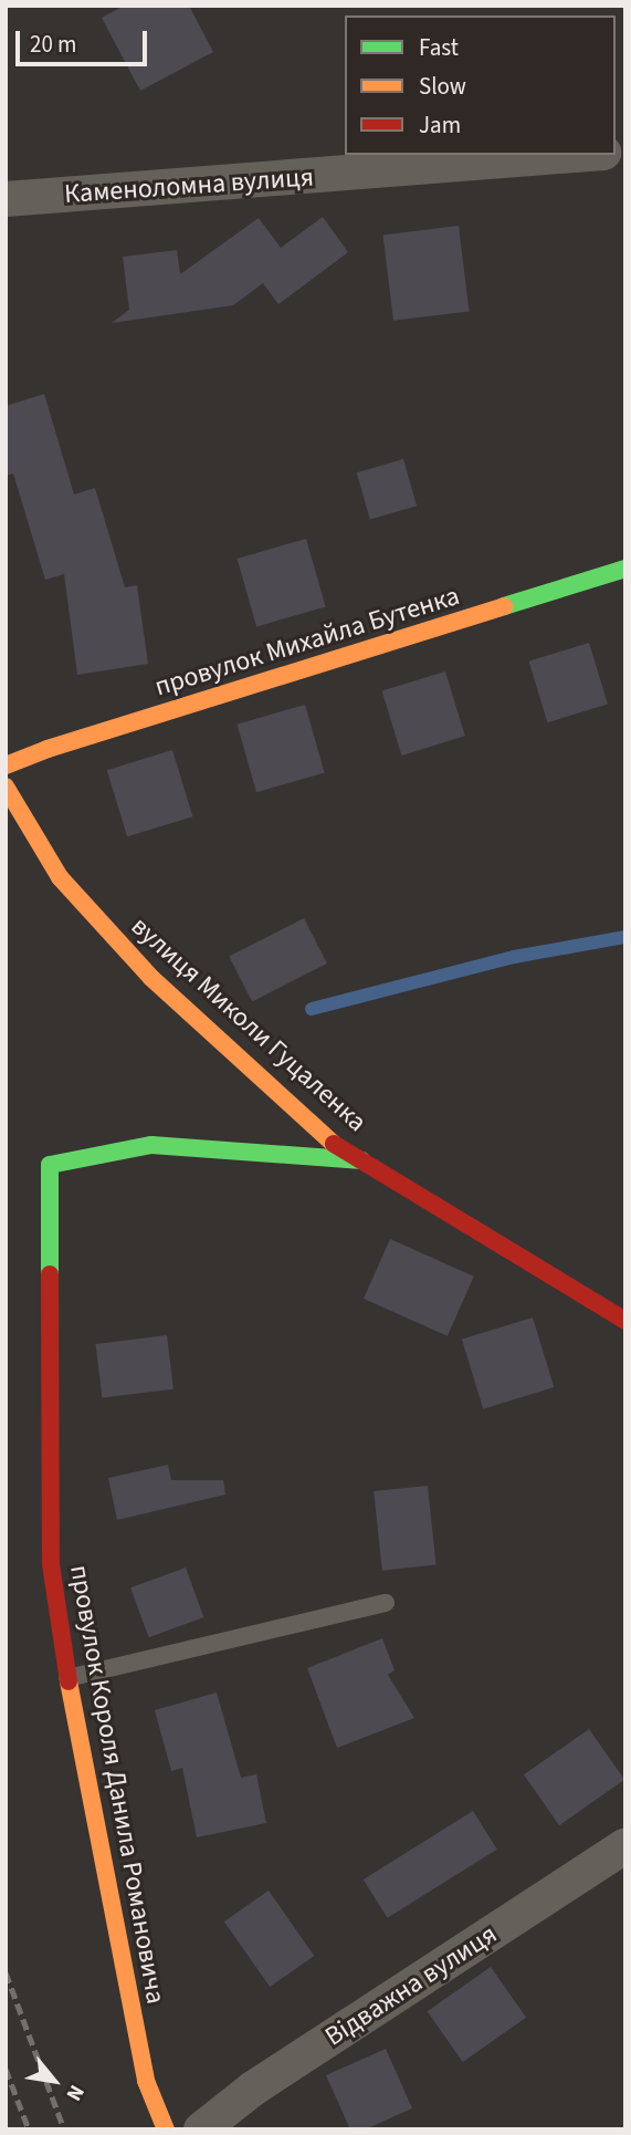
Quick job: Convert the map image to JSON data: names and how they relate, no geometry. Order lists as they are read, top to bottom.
{
  "streets": {
    "street": [
      "Каменоломна вулиця",
      "провулок Михайла Бутенка",
      "вулиця Миколи Гуцаленка",
      "провулок Короля Данила Романовича",
      "Відважна вулиця"
    ]
  },
  "crossings": [
    ["вулиця Миколи Гуцаленка", "провулок Короля Данила Романовича"]
  ],
  "legend": ["Fast", "Slow", "Jam"],
  "scale_bar": "20 m",
  "north": "bottom right"
}
